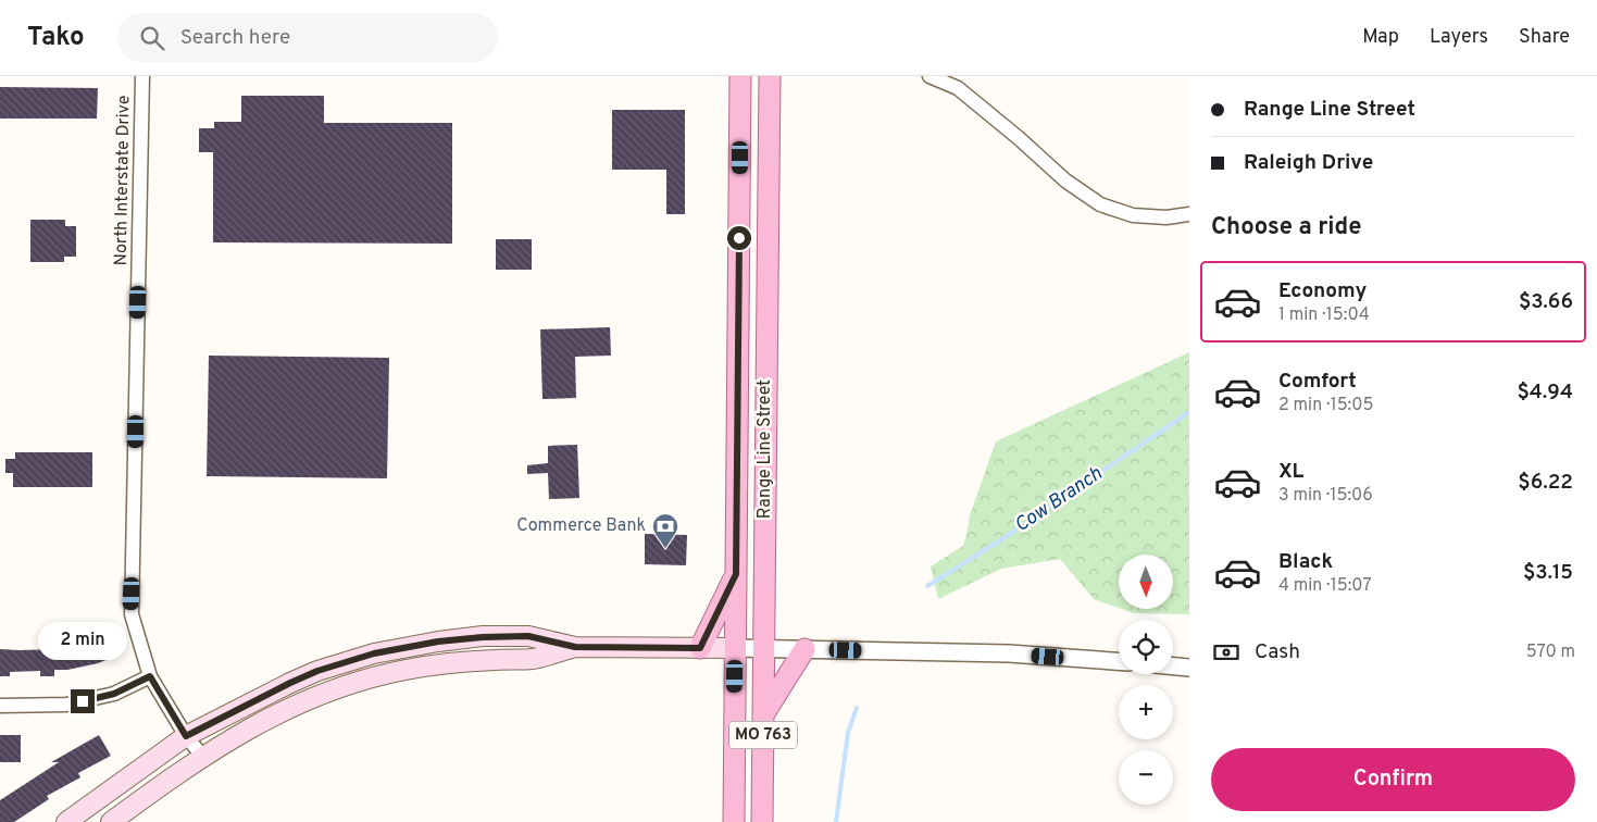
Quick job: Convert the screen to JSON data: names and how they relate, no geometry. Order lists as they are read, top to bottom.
{
  "streets": {
    "main road": ["Range Line Street", "MO 763"],
    "street": ["North Interstate Drive"]
  },
  "water": ["Cow Branch"],
  "places": {
    "bank": ["Commerce Bank"]
  },
  "north": "bottom",
  "page": {
    "header": "Tako",
    "search": "Search here",
    "nav": ["Map", "Layers", "Share"],
    "banner": ["Range Line Street", "Raleigh Drive"],
    "heading": "Choose a ride",
    "list": [
      {
        "name": "Economy",
        "note": "1 min · 15:04",
        "value": "$3.66"
      },
      {
        "name": "Comfort",
        "note": "2 min · 15:05",
        "value": "$4.94"
      },
      {
        "name": "XL",
        "note": "3 min · 15:06",
        "value": "$6.22"
      },
      {
        "name": "Black",
        "note": "4 min · 15:07",
        "value": "$3.15"
      }
    ],
    "map_buttons": ["+", "−"],
    "bubble": "2 min",
    "pay": ["Cash", "570 m"],
    "buttons": "Confirm"
  }
}
